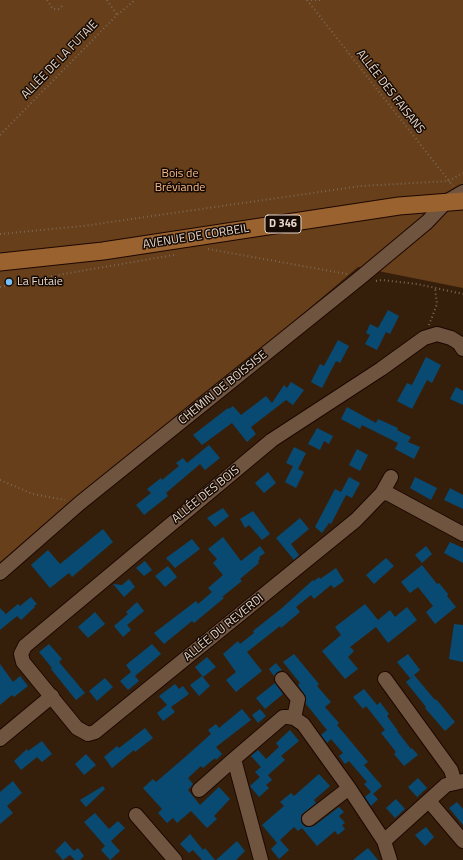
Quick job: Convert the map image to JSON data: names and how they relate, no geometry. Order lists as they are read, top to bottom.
{
  "streets": {
    "main road": ["D 346", "AVENUE DE CORBEIL"],
    "street": ["CHEMIN DE BOISSISE", "ALLÉE DES BOIS", "ALLÉE DU REVERDI"],
    "path": ["ALLÉE DE LA FUTAIE", "ALLÉE DES FAISANS"]
  },
  "crossings": [
    ["ALLÉE DES FAISANS", "AVENUE DE CORBEIL"],
    ["ALLÉE DES FAISANS", "CHEMIN DE BOISSISE"],
    ["D 346", "AVENUE DE CORBEIL"],
    ["AVENUE DE CORBEIL", "CHEMIN DE BOISSISE"],
    ["ALLÉE DES BOIS", "ALLÉE DU REVERDI"]
  ],
  "parks": ["Bois de Bréviande"],
  "places": ["La Futaie"]
}
